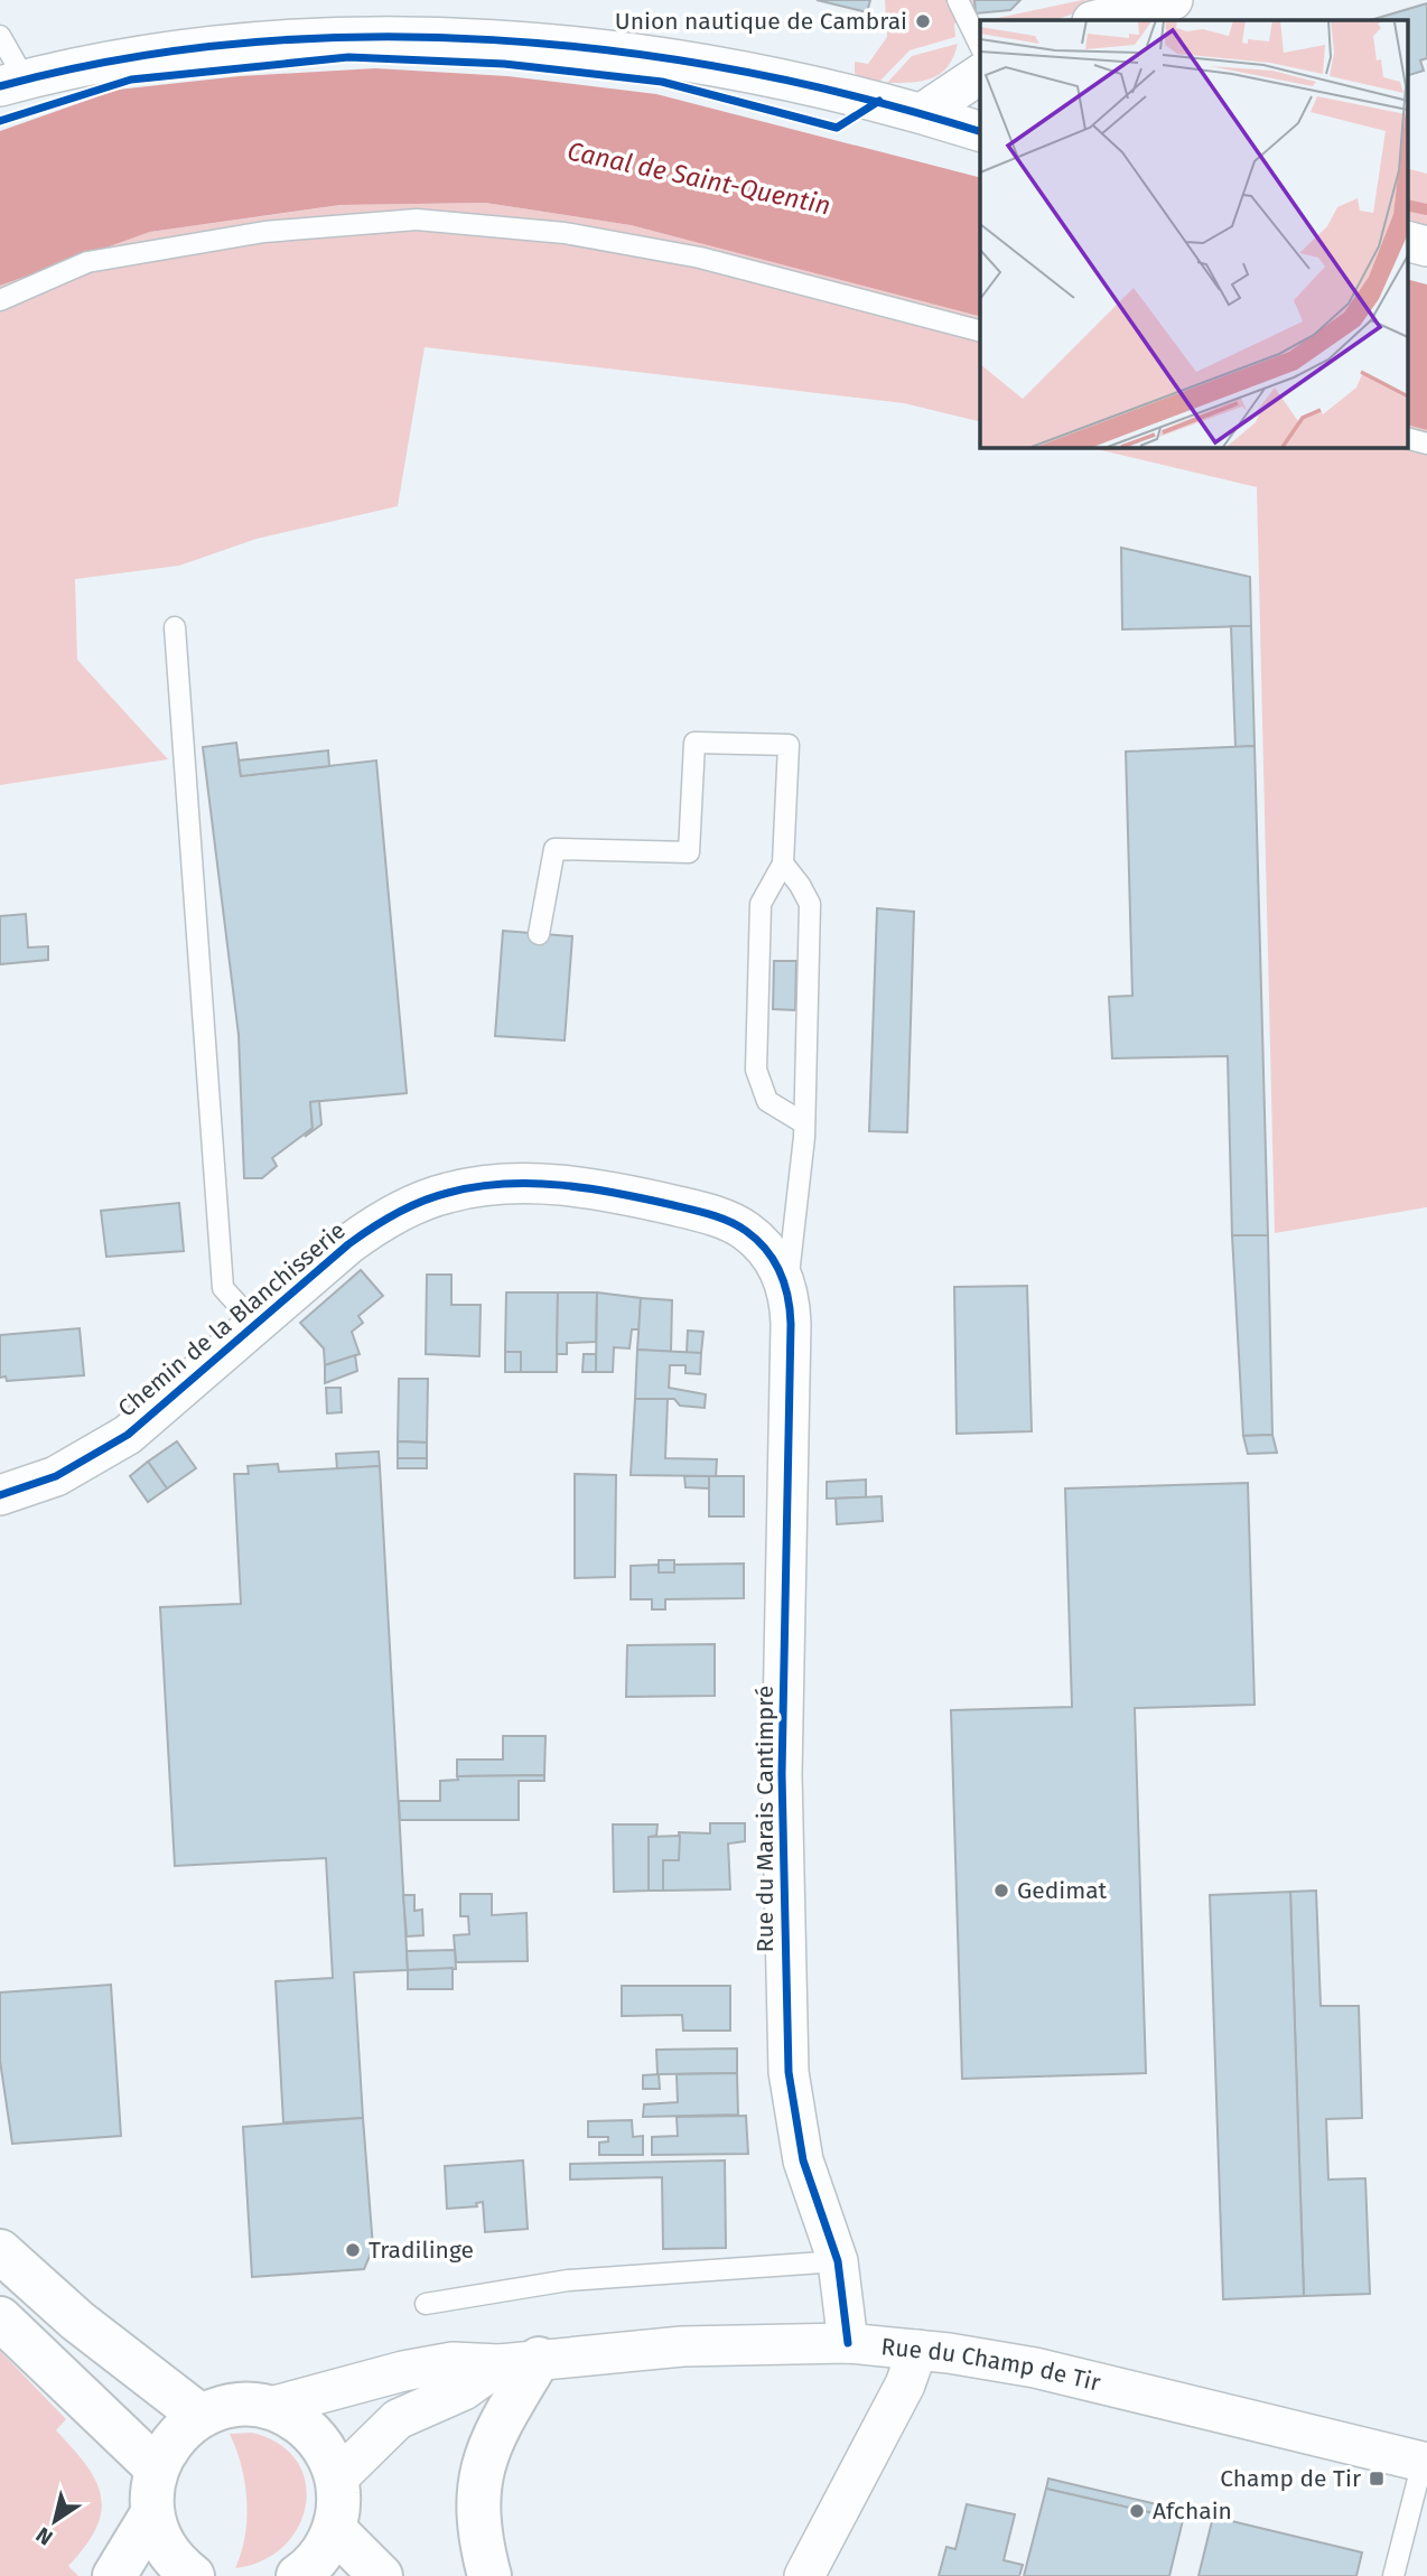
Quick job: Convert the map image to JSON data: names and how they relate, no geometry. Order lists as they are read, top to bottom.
{
  "streets": {
    "street": ["Chemin de la Blanchisserie", "Rue du Marais Cantimpré", "Rue du Champ de Tir"]
  },
  "crossings": [
    ["Chemin de la Blanchisserie", "Rue du Marais Cantimpré"],
    ["Rue du Marais Cantimpré", "Rue du Champ de Tir"]
  ],
  "water": ["Canal de Saint-Quentin"],
  "places": {
    "other": [
      "Union nautique de Cambrai",
      "Gedimat",
      "Tradilinge",
      "Afchain"
    ],
    "transit": ["Champ de Tir"]
  },
  "north": "bottom left"
}
